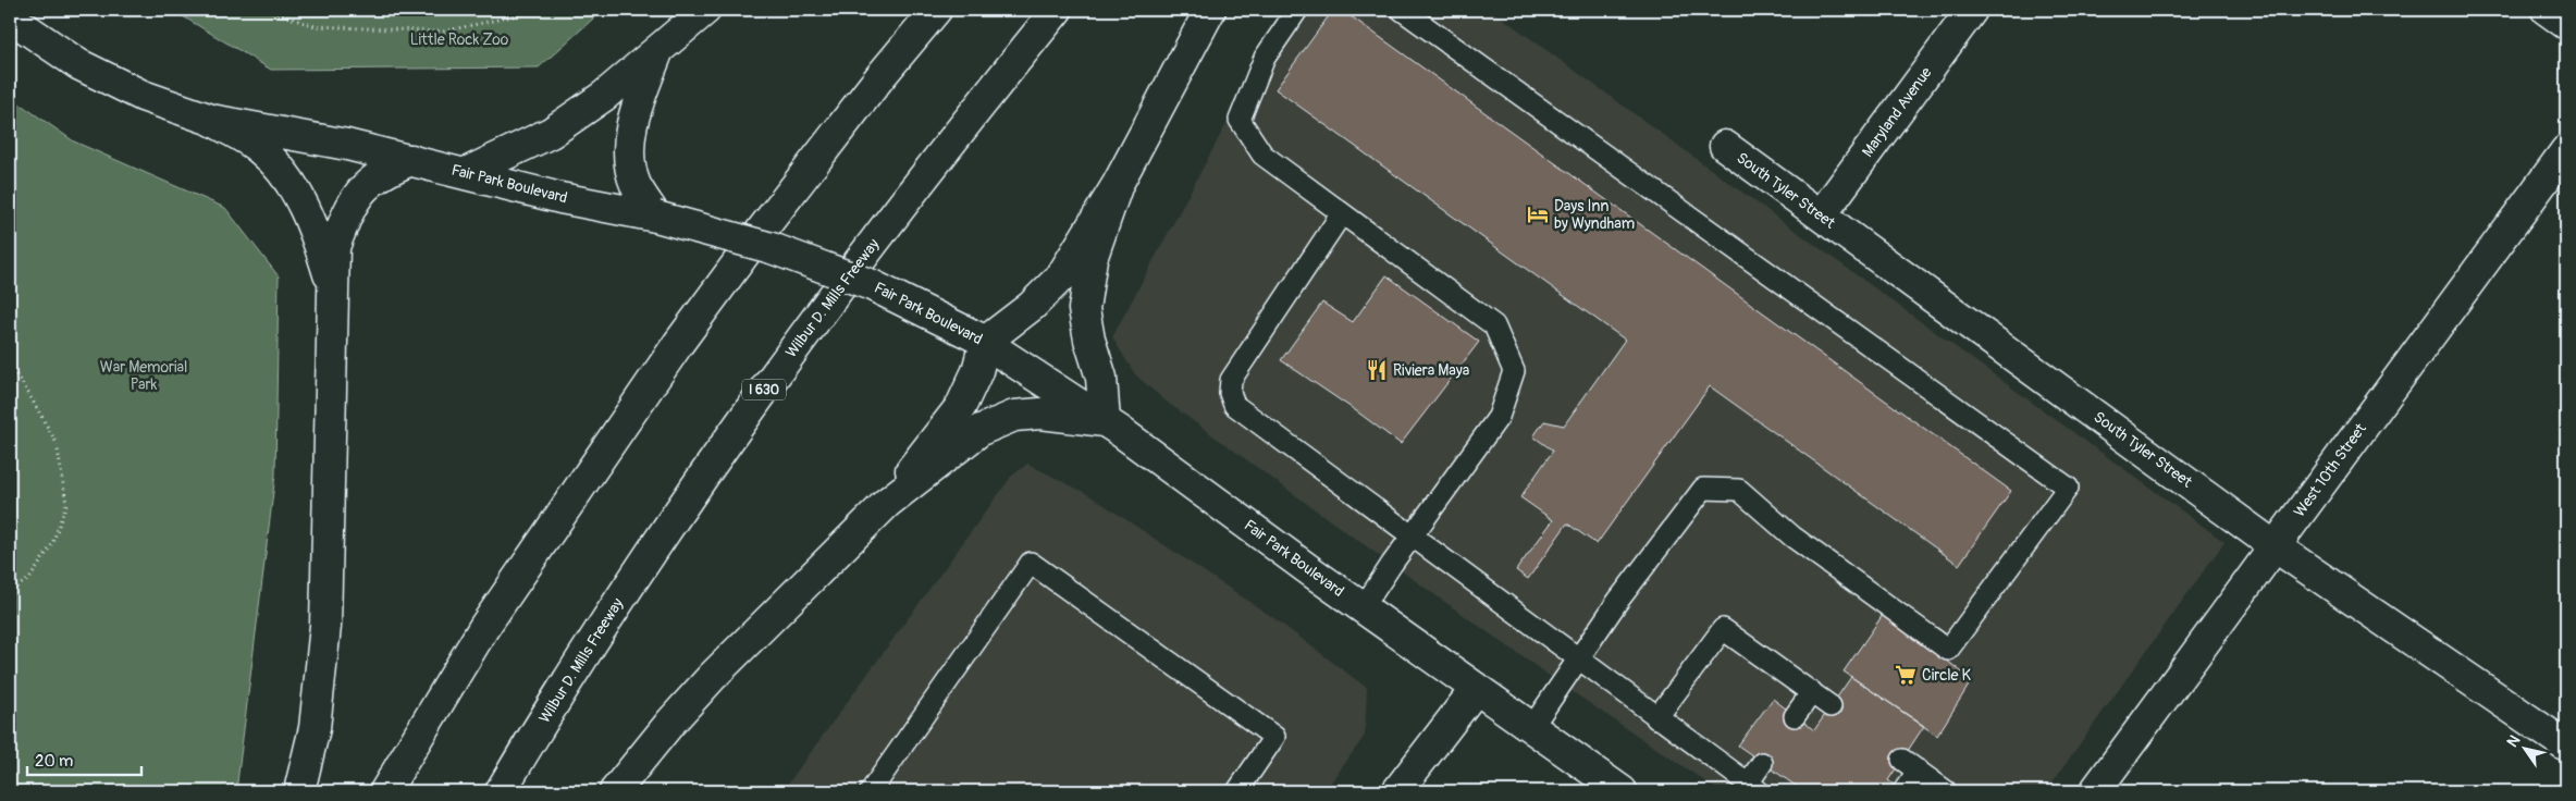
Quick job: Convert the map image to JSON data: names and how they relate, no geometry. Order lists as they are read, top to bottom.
{
  "streets": {
    "main road": [
      "Maryland Avenue",
      "Fair Park Boulevard",
      "South Tyler Street",
      "Wilbur D. Mills Freeway",
      "I 630",
      "West 10th Street"
    ]
  },
  "crossings": [
    ["Maryland Avenue", "South Tyler Street"],
    ["South Tyler Street", "West 10th Street"]
  ],
  "parks": ["Little Rock Zoo", "War Memorial Park"],
  "places": {
    "hotel": ["Days Inn by Wyndham"],
    "restaurant": ["Riviera Maya"],
    "supermarket": ["Circle K"]
  },
  "scale_bar": "20 m",
  "north": "top left"
}
